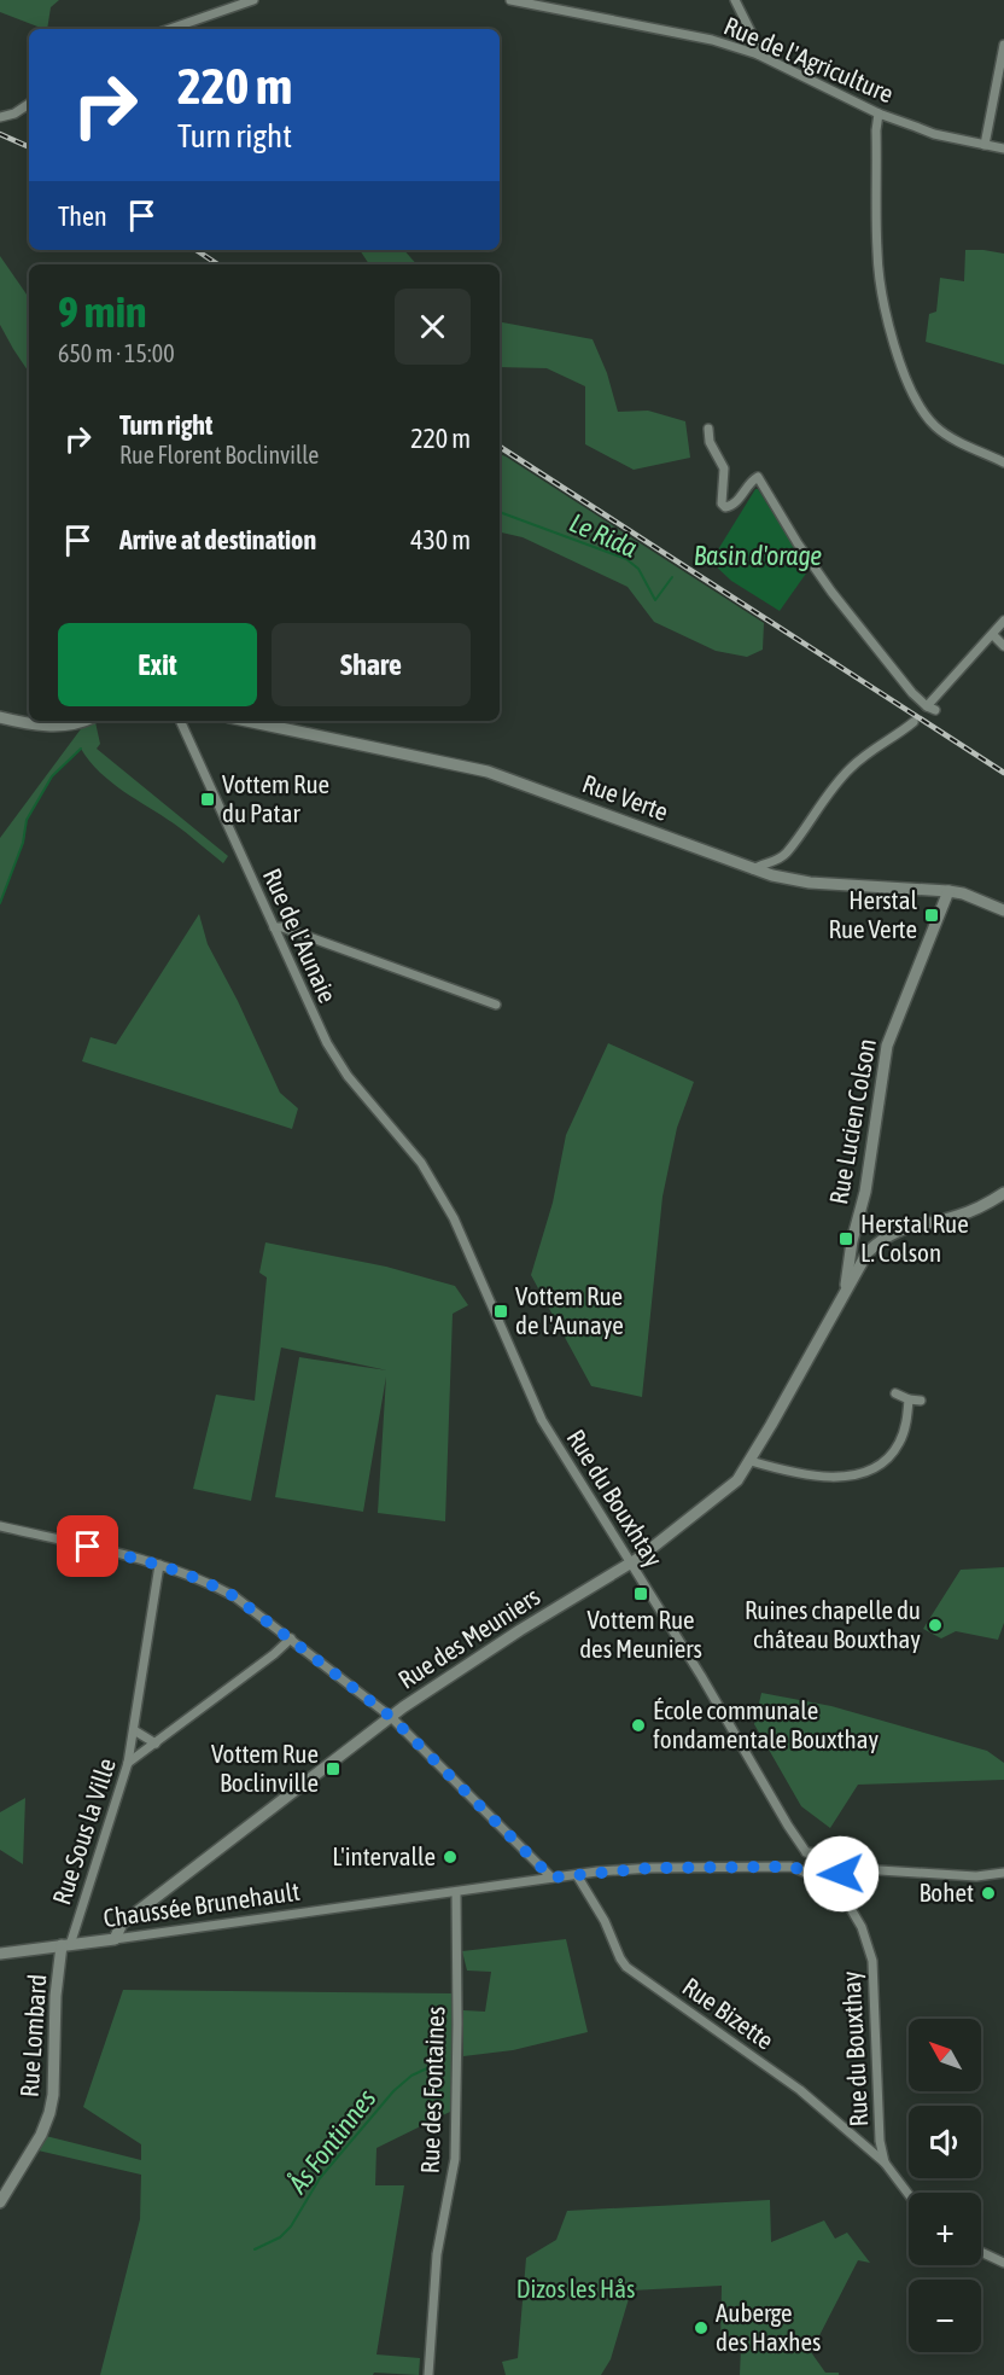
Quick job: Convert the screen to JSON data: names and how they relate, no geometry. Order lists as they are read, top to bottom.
{
  "streets": {
    "street": [
      "Rue de l'Agriculture",
      "Rue Verte",
      "Rue de l'Aunaie",
      "Rue Lucien Colson",
      "Rue du Bouxhtay",
      "Rue des Meuniers",
      "Rue Sous la Ville",
      "Chaussée Brunehault",
      "Rue Bizette",
      "Rue Lombard",
      "Rue du Bouxthay",
      "Rue des Fontaines"
    ]
  },
  "crossings": [
    ["Rue Verte", "Rue Lucien Colson"],
    ["Rue de l'Aunaie", "Rue du Bouxhtay"],
    ["Rue du Bouxhtay", "Rue des Meuniers"],
    ["Rue des Meuniers", "Chaussée Brunehault"],
    ["Rue Sous la Ville", "Chaussée Brunehault"],
    ["Rue Sous la Ville", "Rue Lombard"],
    ["Chaussée Brunehault", "Rue Bizette"],
    ["Chaussée Brunehault", "Rue Lombard"],
    ["Chaussée Brunehault", "Rue du Bouxthay"],
    ["Chaussée Brunehault", "Rue des Fontaines"],
    ["Rue Bizette", "Rue du Bouxthay"]
  ],
  "water": ["Le Rida", "Basin d'orage", "Ås Fontinnes"],
  "parks": ["Dizos les Hås"],
  "places": {
    "transit": [
      "Vottem Rue du Patar",
      "Herstal Rue Verte",
      "Herstal Rue L. Colson",
      "Vottem Rue de l'Aunaye",
      "Vottem Rue des Meuniers",
      "Vottem Rue Boclinville"
    ],
    "other": [
      "Ruines chapelle du château Bouxthay",
      "École communale fondamentale Bouxthay",
      "L'intervalle",
      "Bohet",
      "Auberge des Haxhes"
    ]
  },
  "north": "top left",
  "page": {
    "turn": ["220 m", "Turn right"],
    "then": "Then",
    "heading": ["9 min", "650 m · 15:00"],
    "list": [
      {
        "name": "Turn right",
        "note": "Rue Florent Boclinville",
        "value": "220 m"
      },
      {
        "name": "Arrive at destination",
        "value": "430 m"
      }
    ],
    "buttons": ["Exit", "Share"],
    "map_buttons": ["+", "−"]
  }
}
